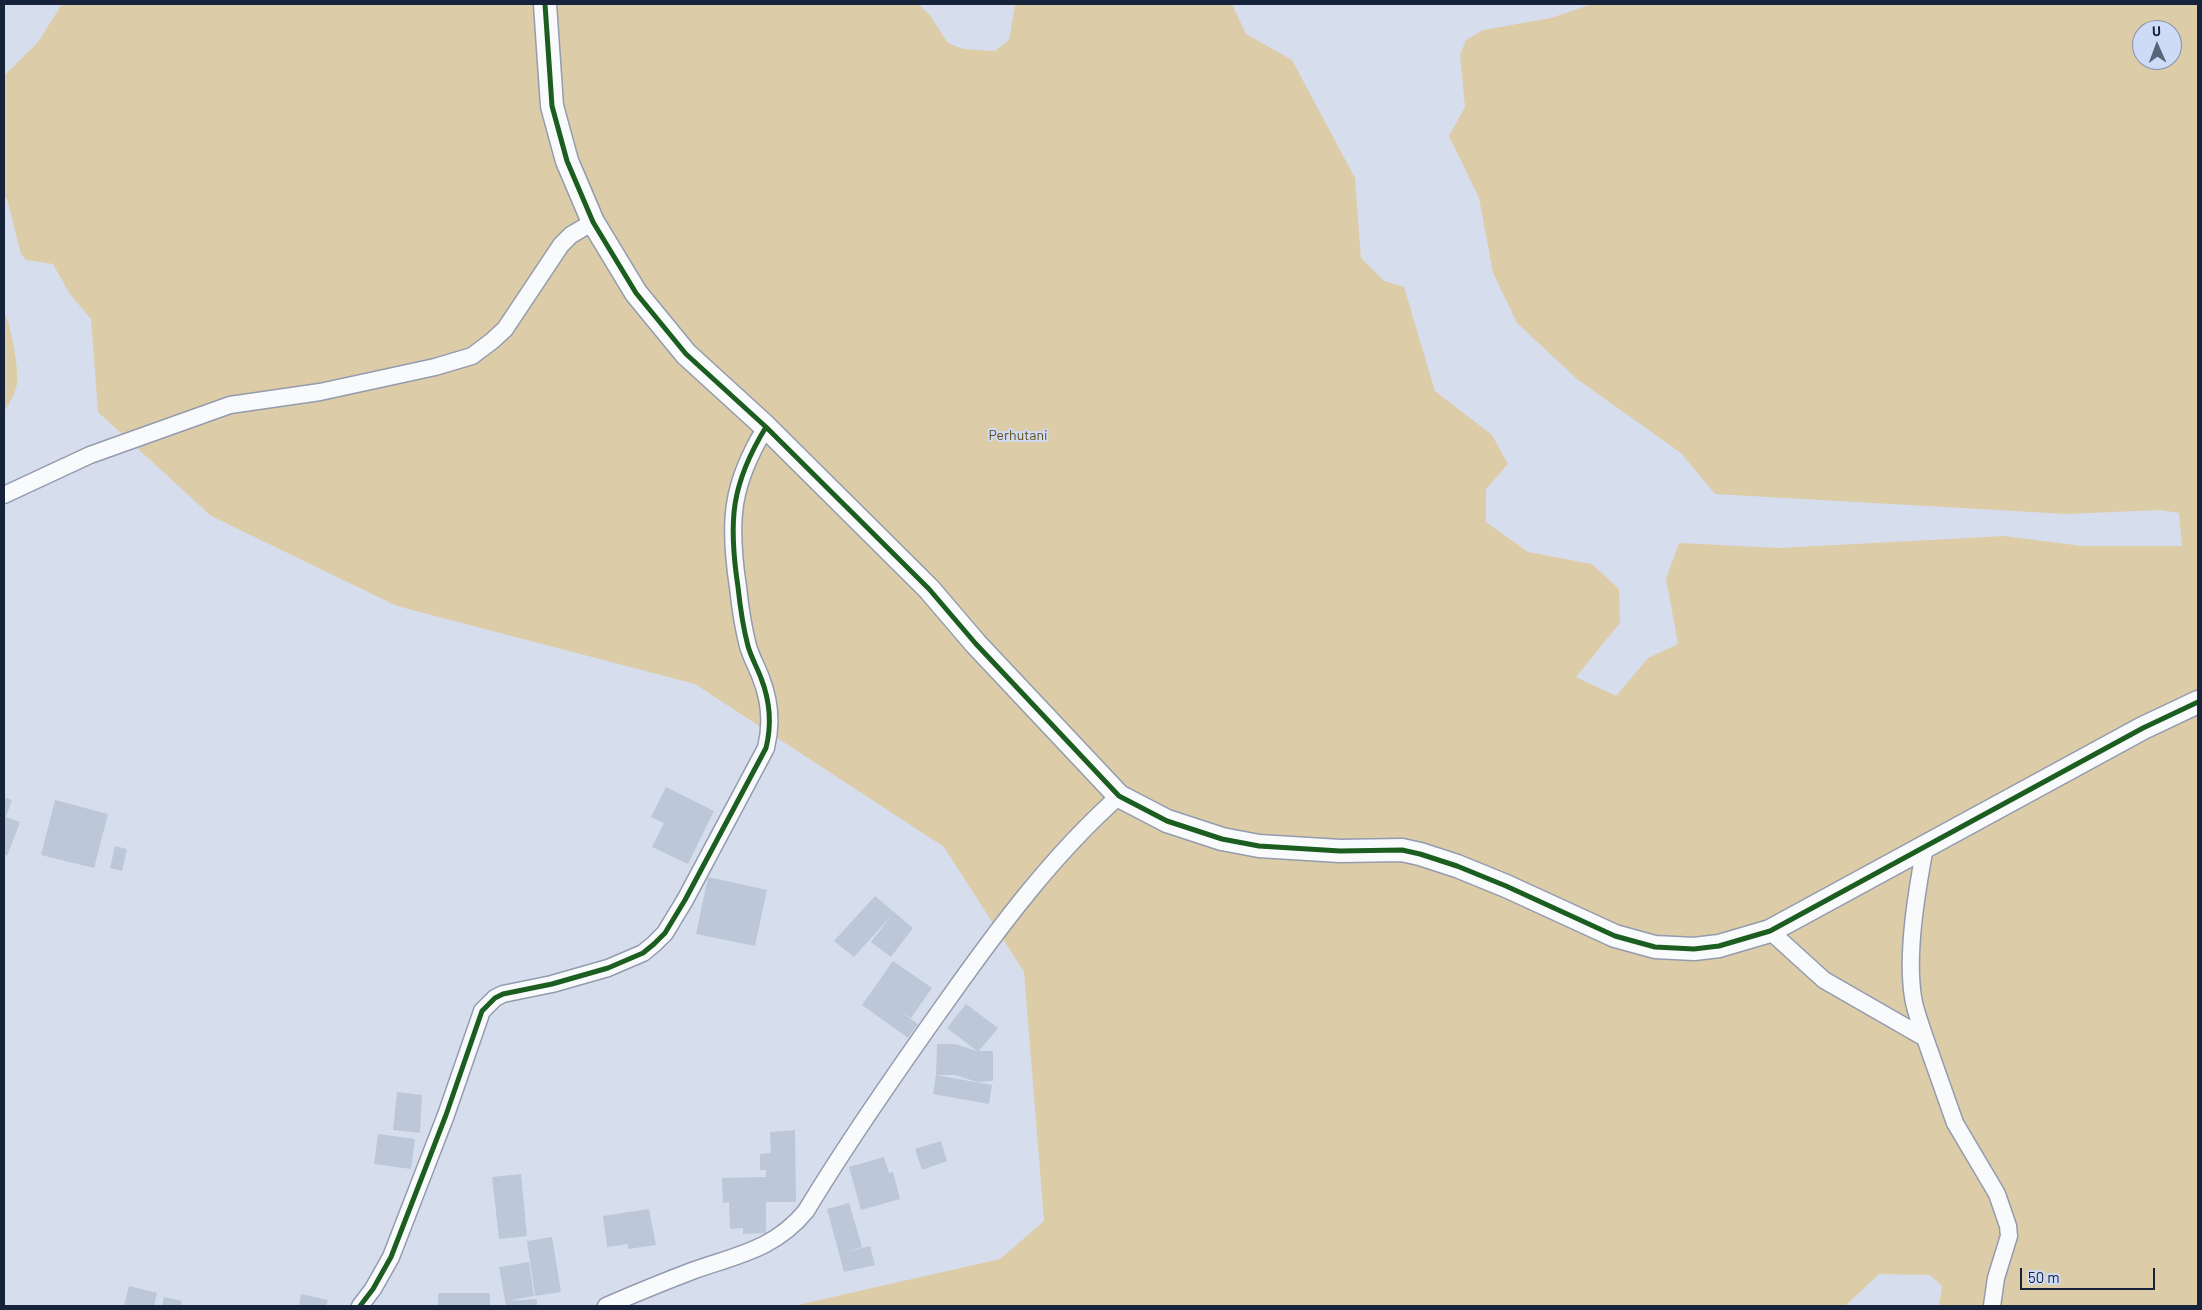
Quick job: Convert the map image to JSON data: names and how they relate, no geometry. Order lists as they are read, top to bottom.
{
  "parks": ["Perhutani"],
  "scale_bar": "50 m",
  "north": "top"
}
